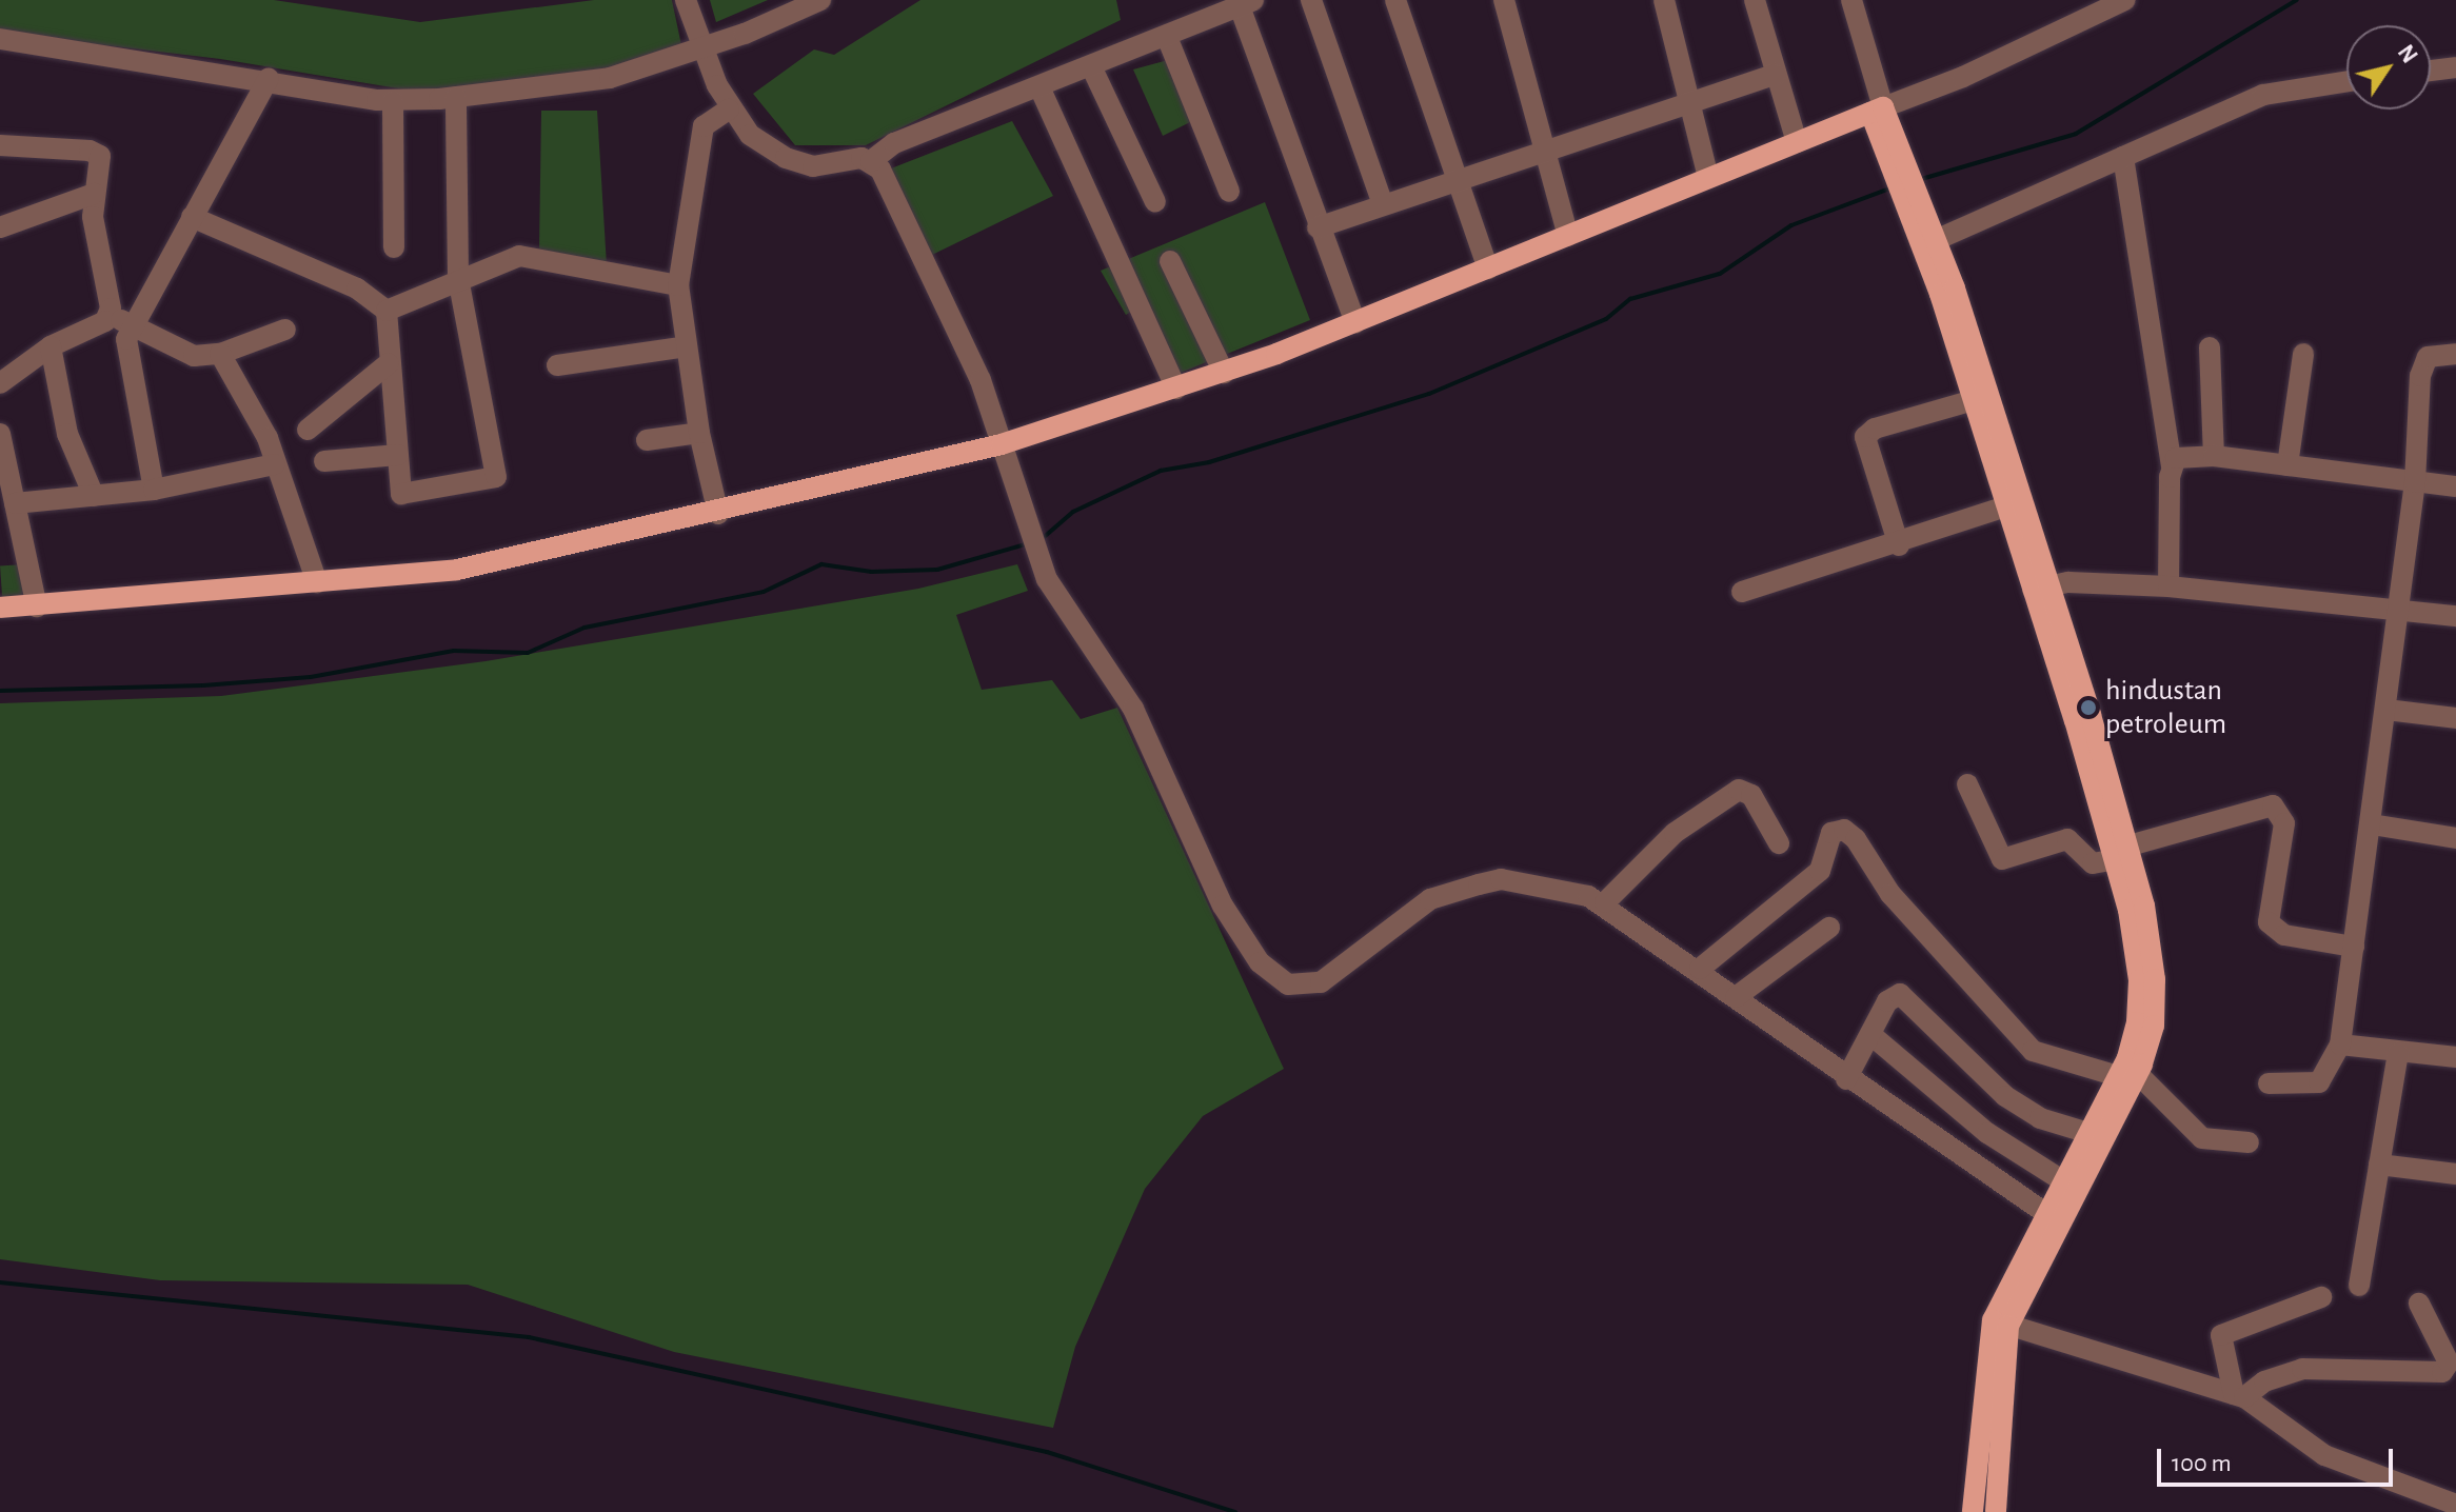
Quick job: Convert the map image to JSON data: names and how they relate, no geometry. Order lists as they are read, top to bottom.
{
  "places": ["hindustan petroleum"],
  "scale_bar": "100 m",
  "north": "top right"
}
